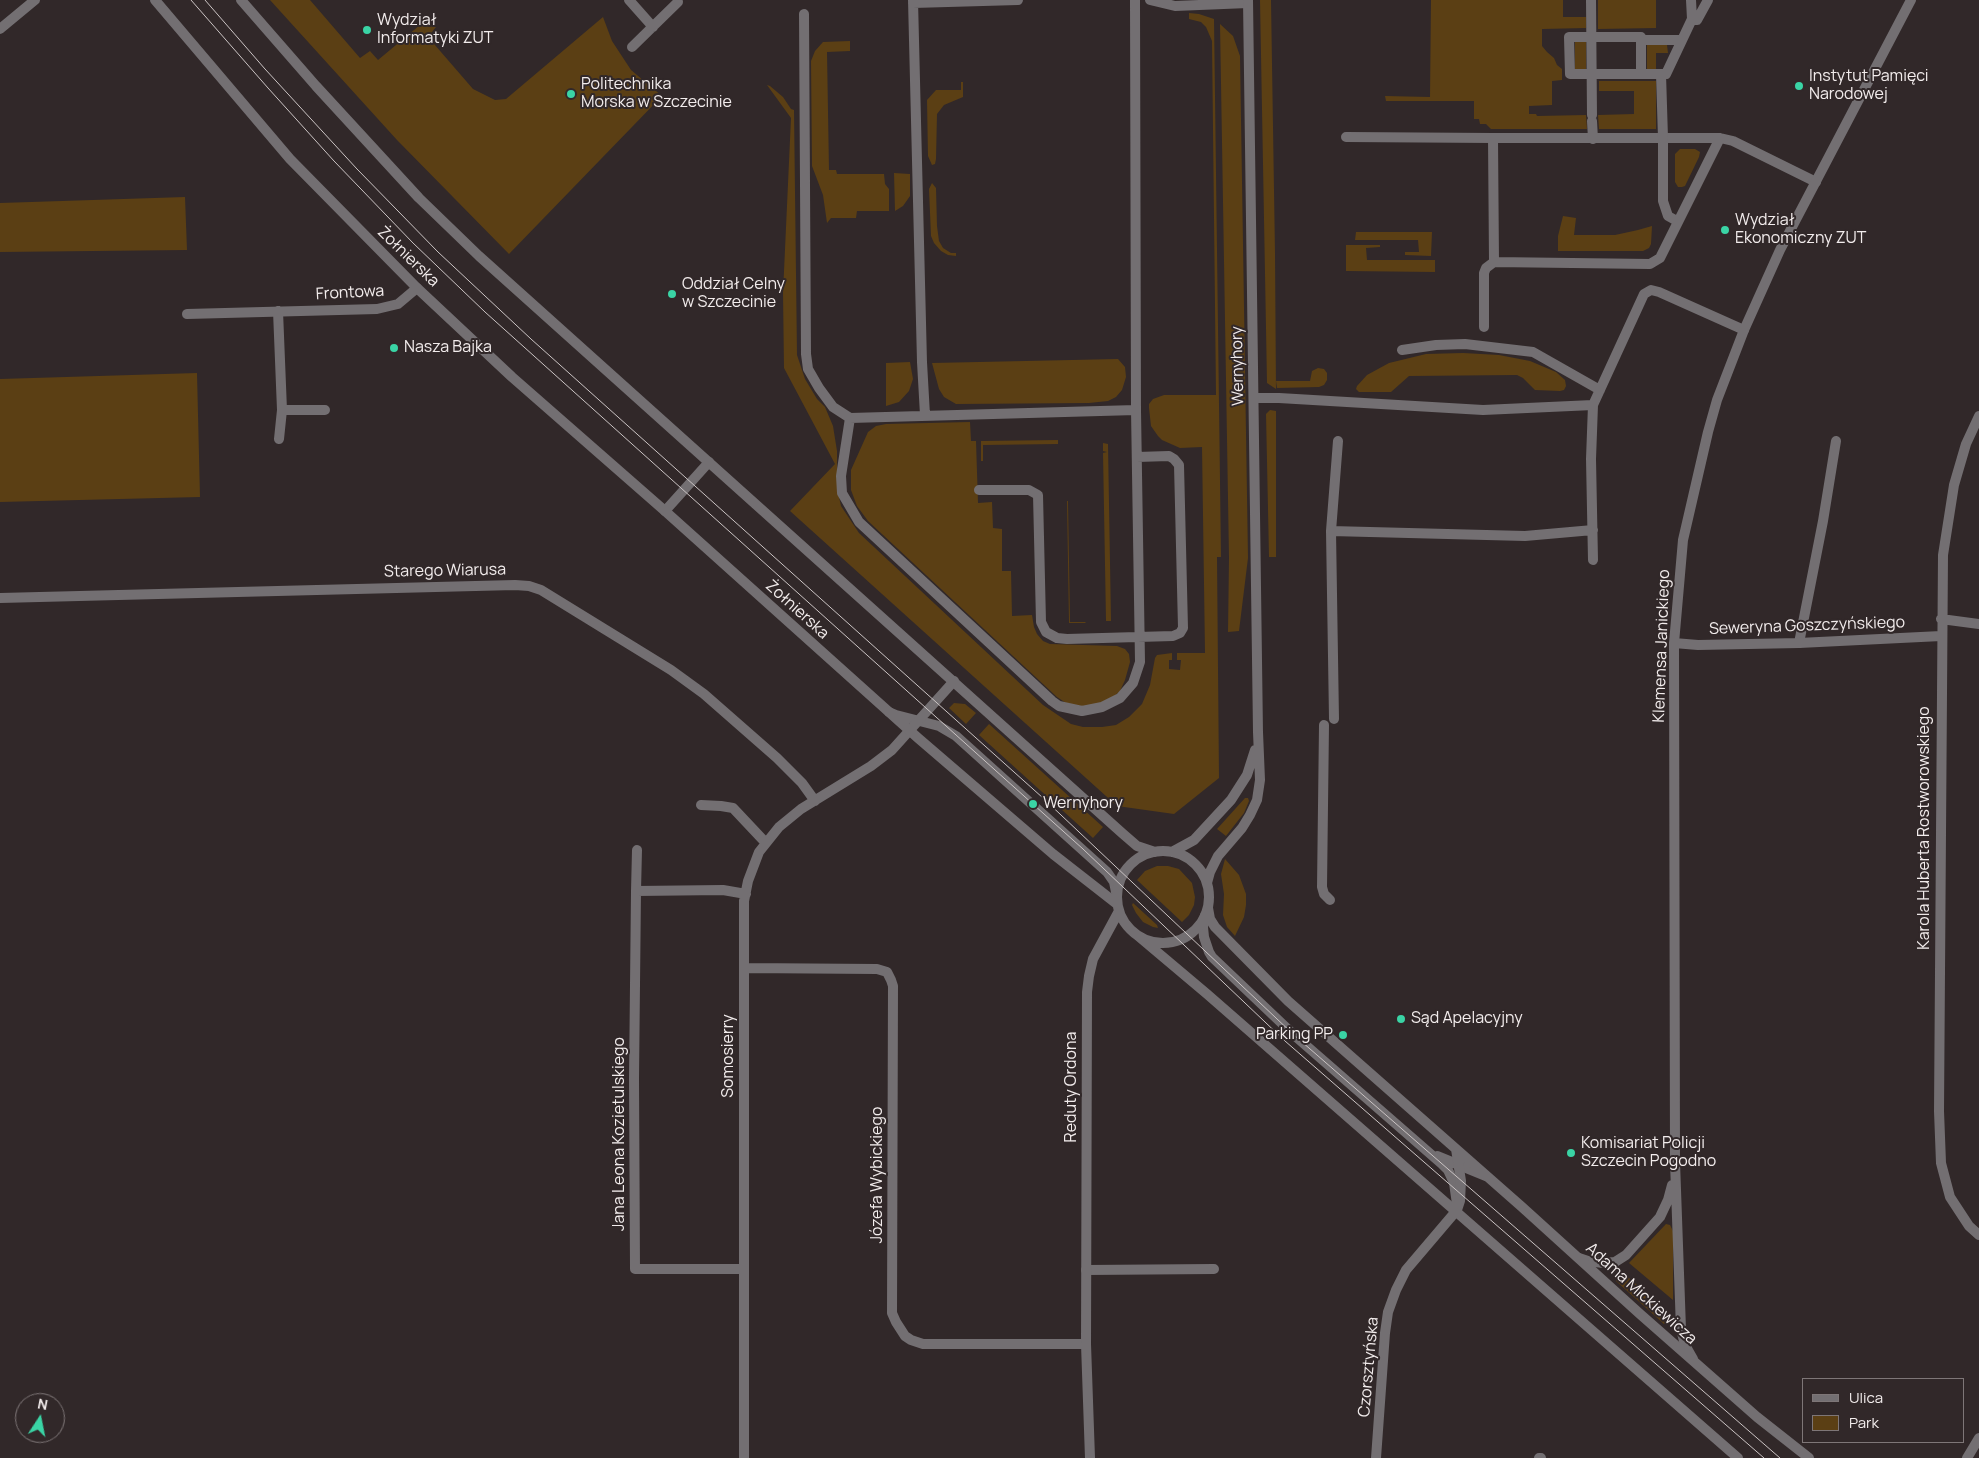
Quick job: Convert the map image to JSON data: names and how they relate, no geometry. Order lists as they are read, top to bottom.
{
  "streets": {
    "street": [
      "Żołnierska",
      "Frontowa",
      "Wernyhory",
      "Starego Wiarusa",
      "Seweryna Goszczyńskiego",
      "Klemensa Janickiego",
      "Karola Huberta Rostworowskiego",
      "Somosierry",
      "Reduty Ordona",
      "Jana Leona Kozietulskiego",
      "Józefa Wybickiego",
      "Adama Mickiewicza",
      "Czorsztyńska"
    ]
  },
  "crossings": [
    ["Żołnierska", "Frontowa"],
    ["Żołnierska", "Wernyhory"],
    ["Żołnierska", "Somosierry"],
    ["Żołnierska", "Reduty Ordona"],
    ["Żołnierska", "Adama Mickiewicza"],
    ["Wernyhory", "Reduty Ordona"],
    ["Wernyhory", "Adama Mickiewicza"],
    ["Starego Wiarusa", "Somosierry"],
    ["Seweryna Goszczyńskiego", "Klemensa Janickiego"],
    ["Seweryna Goszczyńskiego", "Karola Huberta Rostworowskiego"],
    ["Klemensa Janickiego", "Adama Mickiewicza"],
    ["Somosierry", "Jana Leona Kozietulskiego"],
    ["Somosierry", "Józefa Wybickiego"],
    ["Reduty Ordona", "Józefa Wybickiego"],
    ["Reduty Ordona", "Adama Mickiewicza"]
  ],
  "places": [
    "Wydział Informatyki ZUT",
    "Instytut Pamięci Narodowej",
    "Politechnika Morska w Szczecinie",
    "Wydział Ekonomiczny ZUT",
    "Oddział Celny w Szczecinie",
    "Nasza Bajka",
    "Wernyhory",
    "Sąd Apelacyjny",
    "Parking PP",
    "Komisariat Policji Szczecin Pogodno"
  ],
  "legend": ["Ulica", "Park"],
  "north": "top"
}
